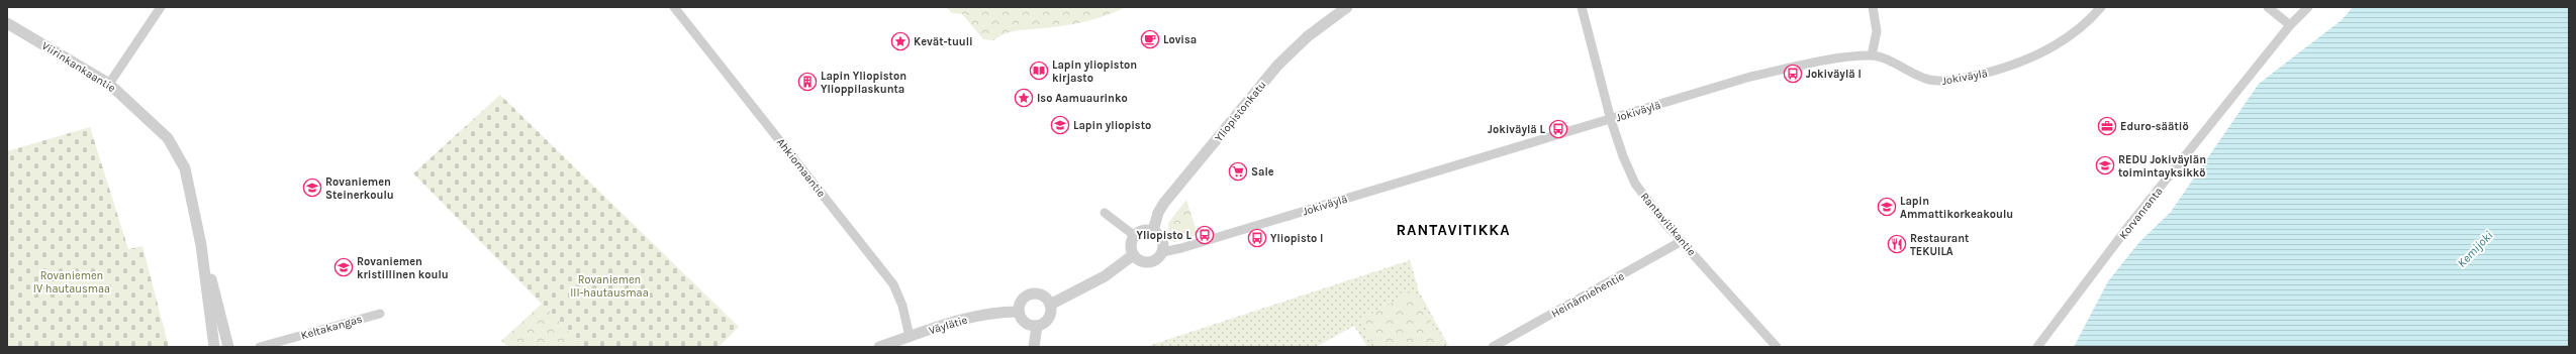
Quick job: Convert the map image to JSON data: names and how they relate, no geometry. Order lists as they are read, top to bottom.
{
  "streets": {
    "street": [
      "Viirinkankaantie",
      "Jokiväylä",
      "Yliopistonkatu",
      "Ahkiomaantie",
      "Korvanranta",
      "Rantavitikantie",
      "Heinämiehentie",
      "Väylätie",
      "Keltakangas"
    ]
  },
  "crossings": [
    ["Jokiväylä", "Yliopistonkatu"],
    ["Jokiväylä", "Rantavitikantie"],
    ["Ahkiomaantie", "Väylätie"],
    ["Rantavitikantie", "Heinämiehentie"]
  ],
  "districts": ["RANTAVITIKKA"],
  "water": ["Kemijoki"],
  "parks": ["Rovaniemen IV hautausmaa", "Rovaniemen III-hautausmaa"],
  "places": {
    "cafe": ["Lovisa"],
    "place": ["Kevät-tuuli", "Iso Aamuaurinko"],
    "library": ["Lapin yliopiston kirjasto"],
    "bus stop": [
      "Jokiväylä I",
      "Jokiväylä L",
      "Yliopisto L",
      "Yliopisto I"
    ],
    "building": ["Lapin Yliopiston Ylioppilaskunta"],
    "school or university": [
      "Lapin yliopisto",
      "REDU Jokiväylän toimintayksikkö",
      "Rovaniemen Steinerkoulu",
      "Lapin Ammattikorkeakoulu",
      "Rovaniemen kristillinen koulu"
    ],
    "office": ["Eduro-säätiö"],
    "supermarket": ["Sale"],
    "restaurant": ["Restaurant TEKUILA"]
  }
}
